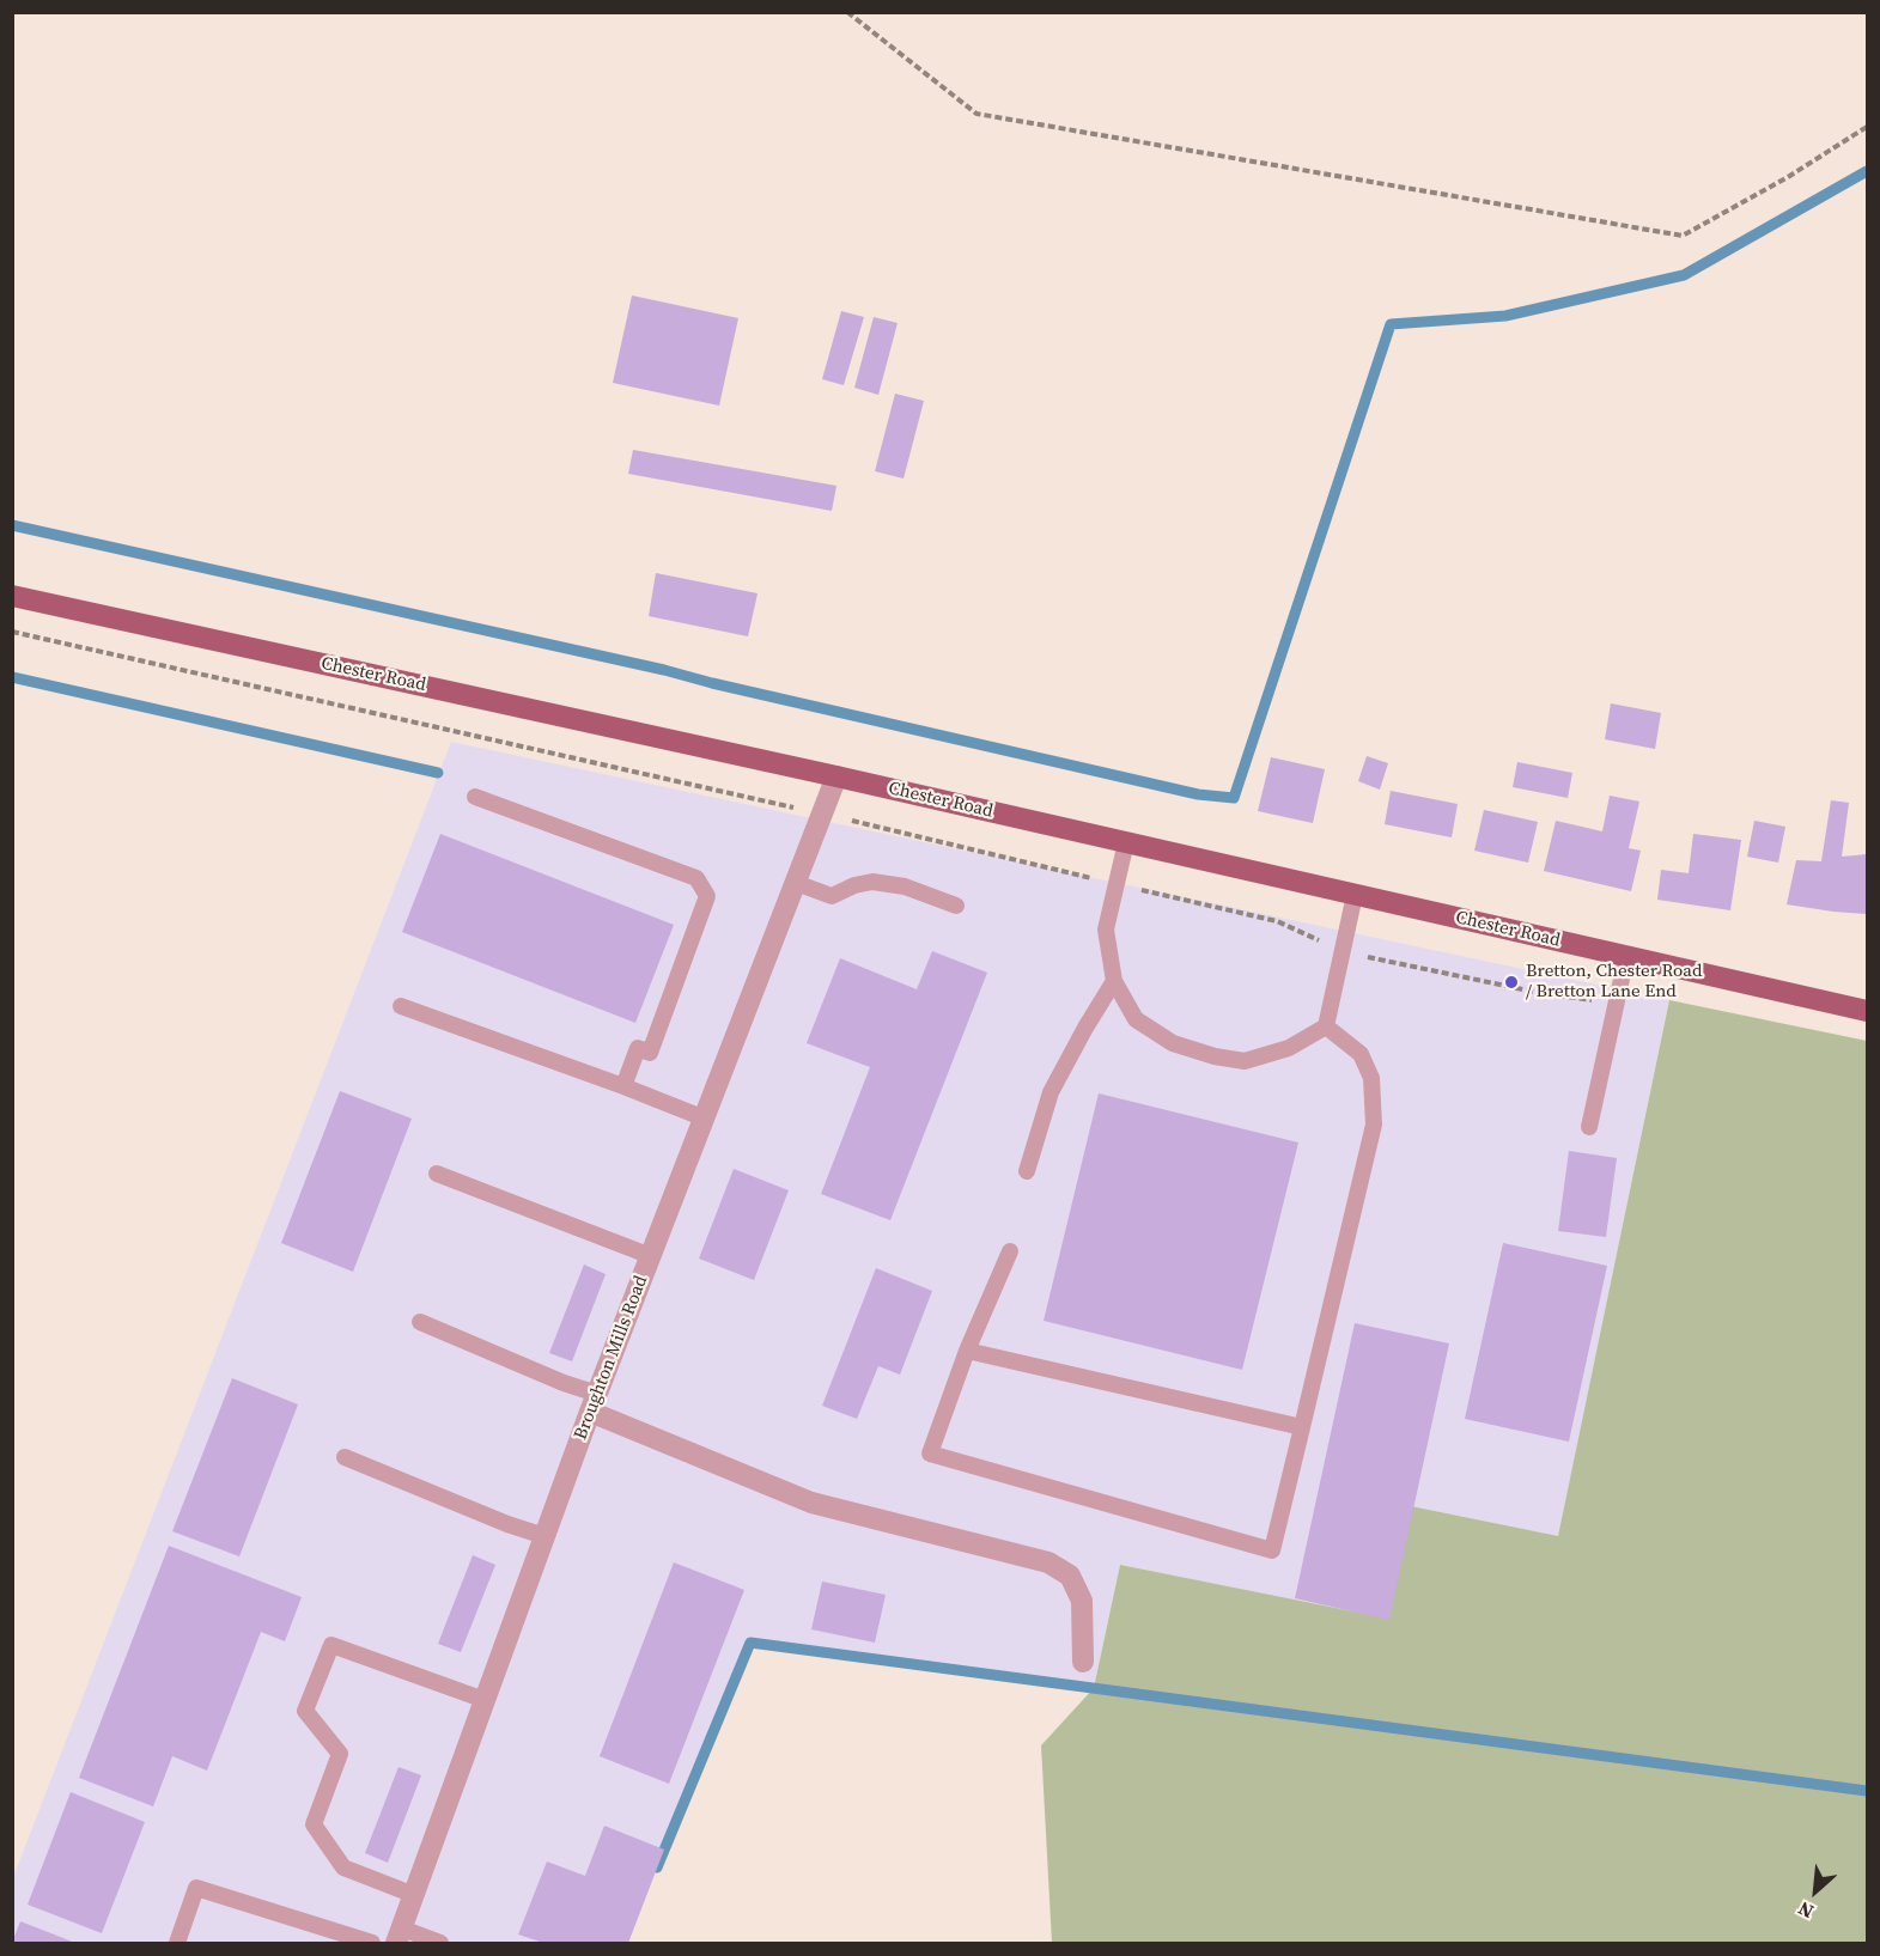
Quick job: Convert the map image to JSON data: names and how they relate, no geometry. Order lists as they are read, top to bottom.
{
  "streets": {
    "main road": ["Chester Road"],
    "street": ["Broughton Mills Road"]
  },
  "crossings": [
    ["Chester Road", "Broughton Mills Road"]
  ],
  "places": ["Bretton, Chester Road / Bretton Lane End"],
  "north": "bottom left"
}
